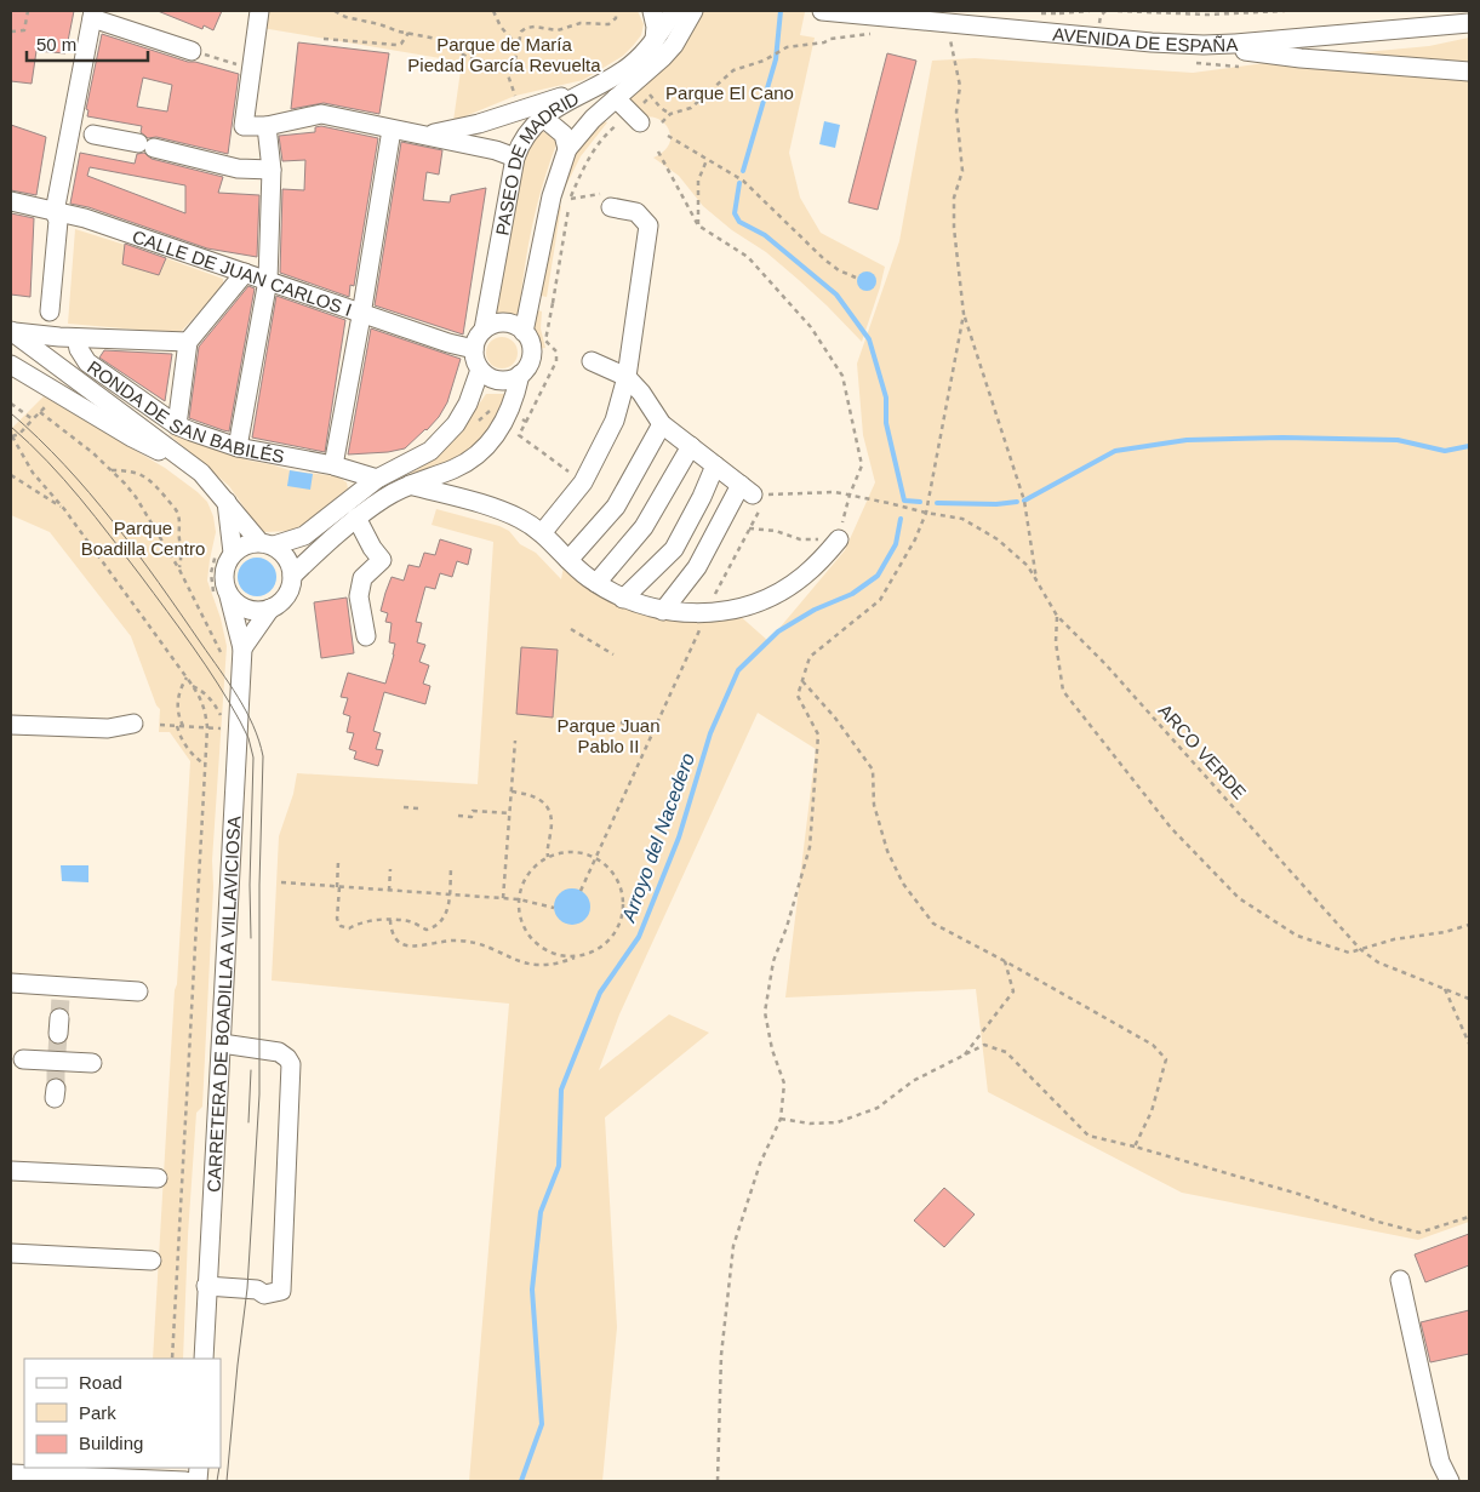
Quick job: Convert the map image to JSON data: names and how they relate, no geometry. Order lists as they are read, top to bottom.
{
  "streets": {
    "street": [
      "AVENIDA DE ESPAÑA",
      "PASEO DE MADRID",
      "CALLE DE JUAN CARLOS I",
      "RONDA DE SAN BABILÉS",
      "CARRETERA DE BOADILLA A VILLAVICIOSA"
    ],
    "path": ["ARCO VERDE"]
  },
  "crossings": [
    ["PASEO DE MADRID", "CALLE DE JUAN CARLOS I"]
  ],
  "water": ["Arroyo del Nacedero"],
  "parks": [
    "Parque de María Piedad García Revuelta",
    "Parque El Cano",
    "Parque Boadilla Centro",
    "Parque Juan Pablo II"
  ],
  "legend": ["Road", "Park", "Building"],
  "scale_bar": "50 m"
}
